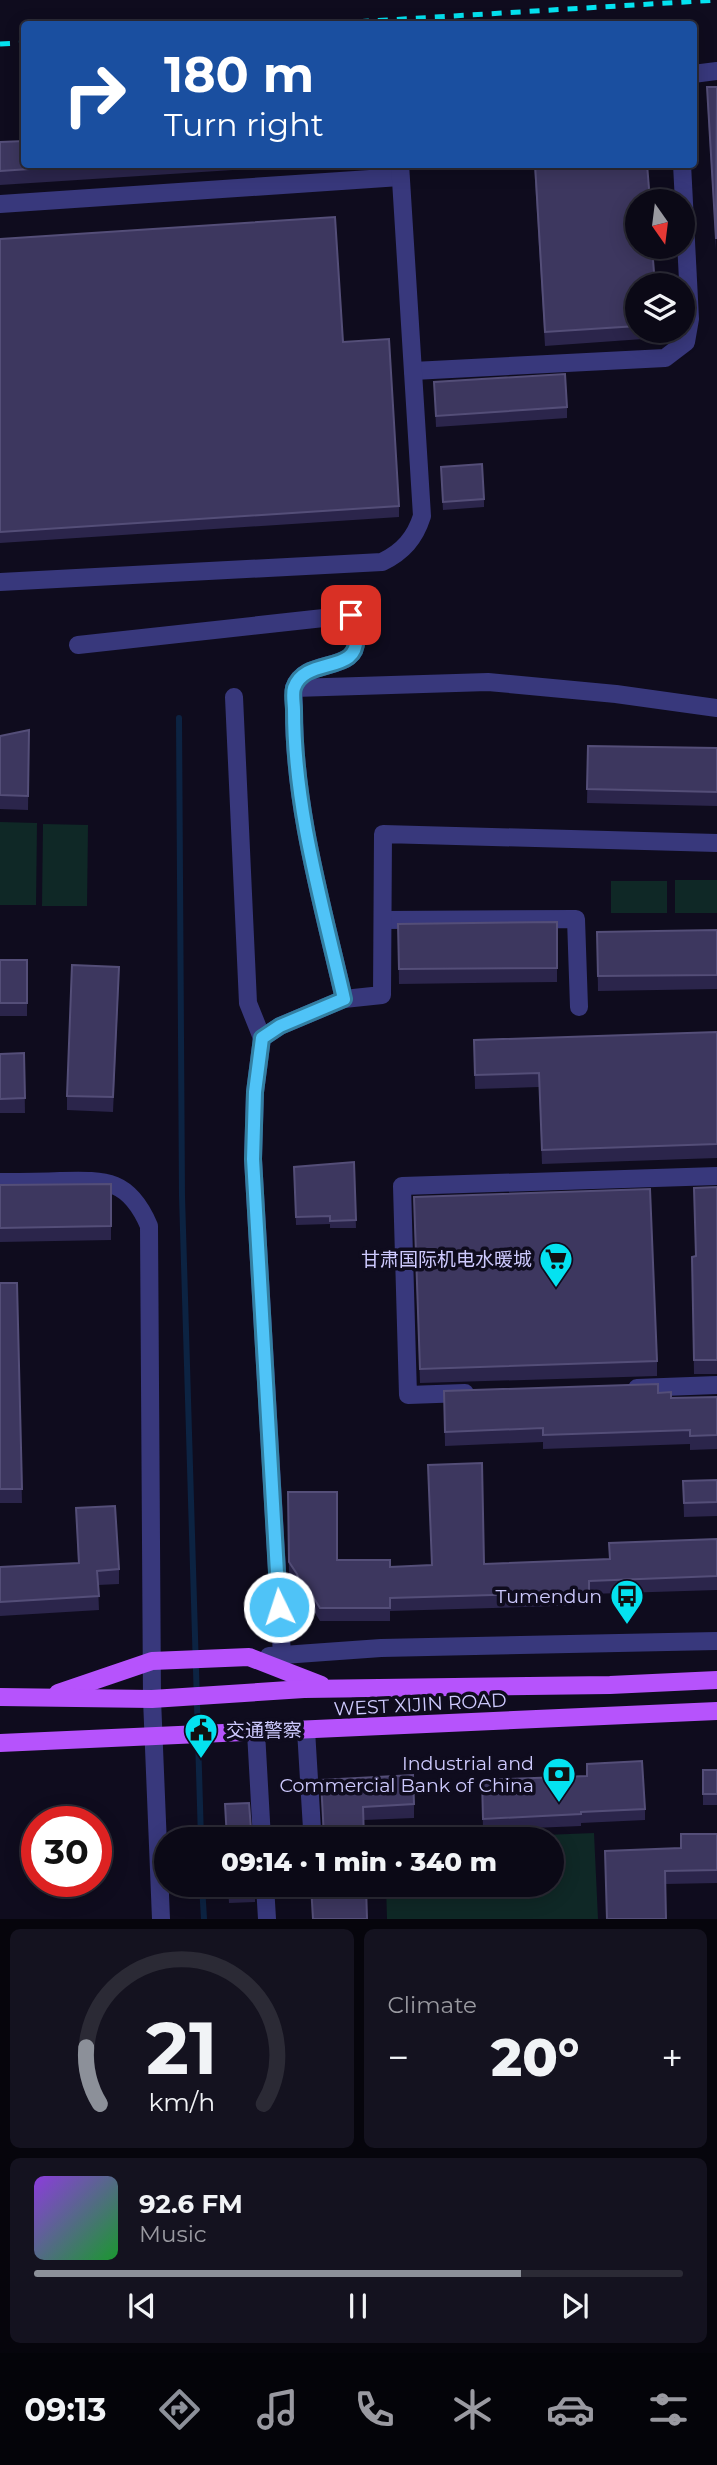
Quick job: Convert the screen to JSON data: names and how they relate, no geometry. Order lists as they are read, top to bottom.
{
  "streets": {
    "main road": ["WEST XIJIN ROAD"]
  },
  "places": {
    "supermarket": ["甘肃国际机电水暖城"],
    "bus stop": ["Tumendun"],
    "public building": ["交通警察"],
    "bank": ["Industrial and Commercial Bank of China"]
  },
  "north": "bottom",
  "page": {
    "turn": ["180 m", "Turn right"],
    "limit": "30",
    "trip": "09:14 · 1 min · 340 m",
    "tile": "Climate",
    "heat": ["−", "20°", "+"],
    "song": ["92.6 FM", "Music"],
    "tabs": "09:13",
    "gauge": ["21", "km/h"]
  }
}
